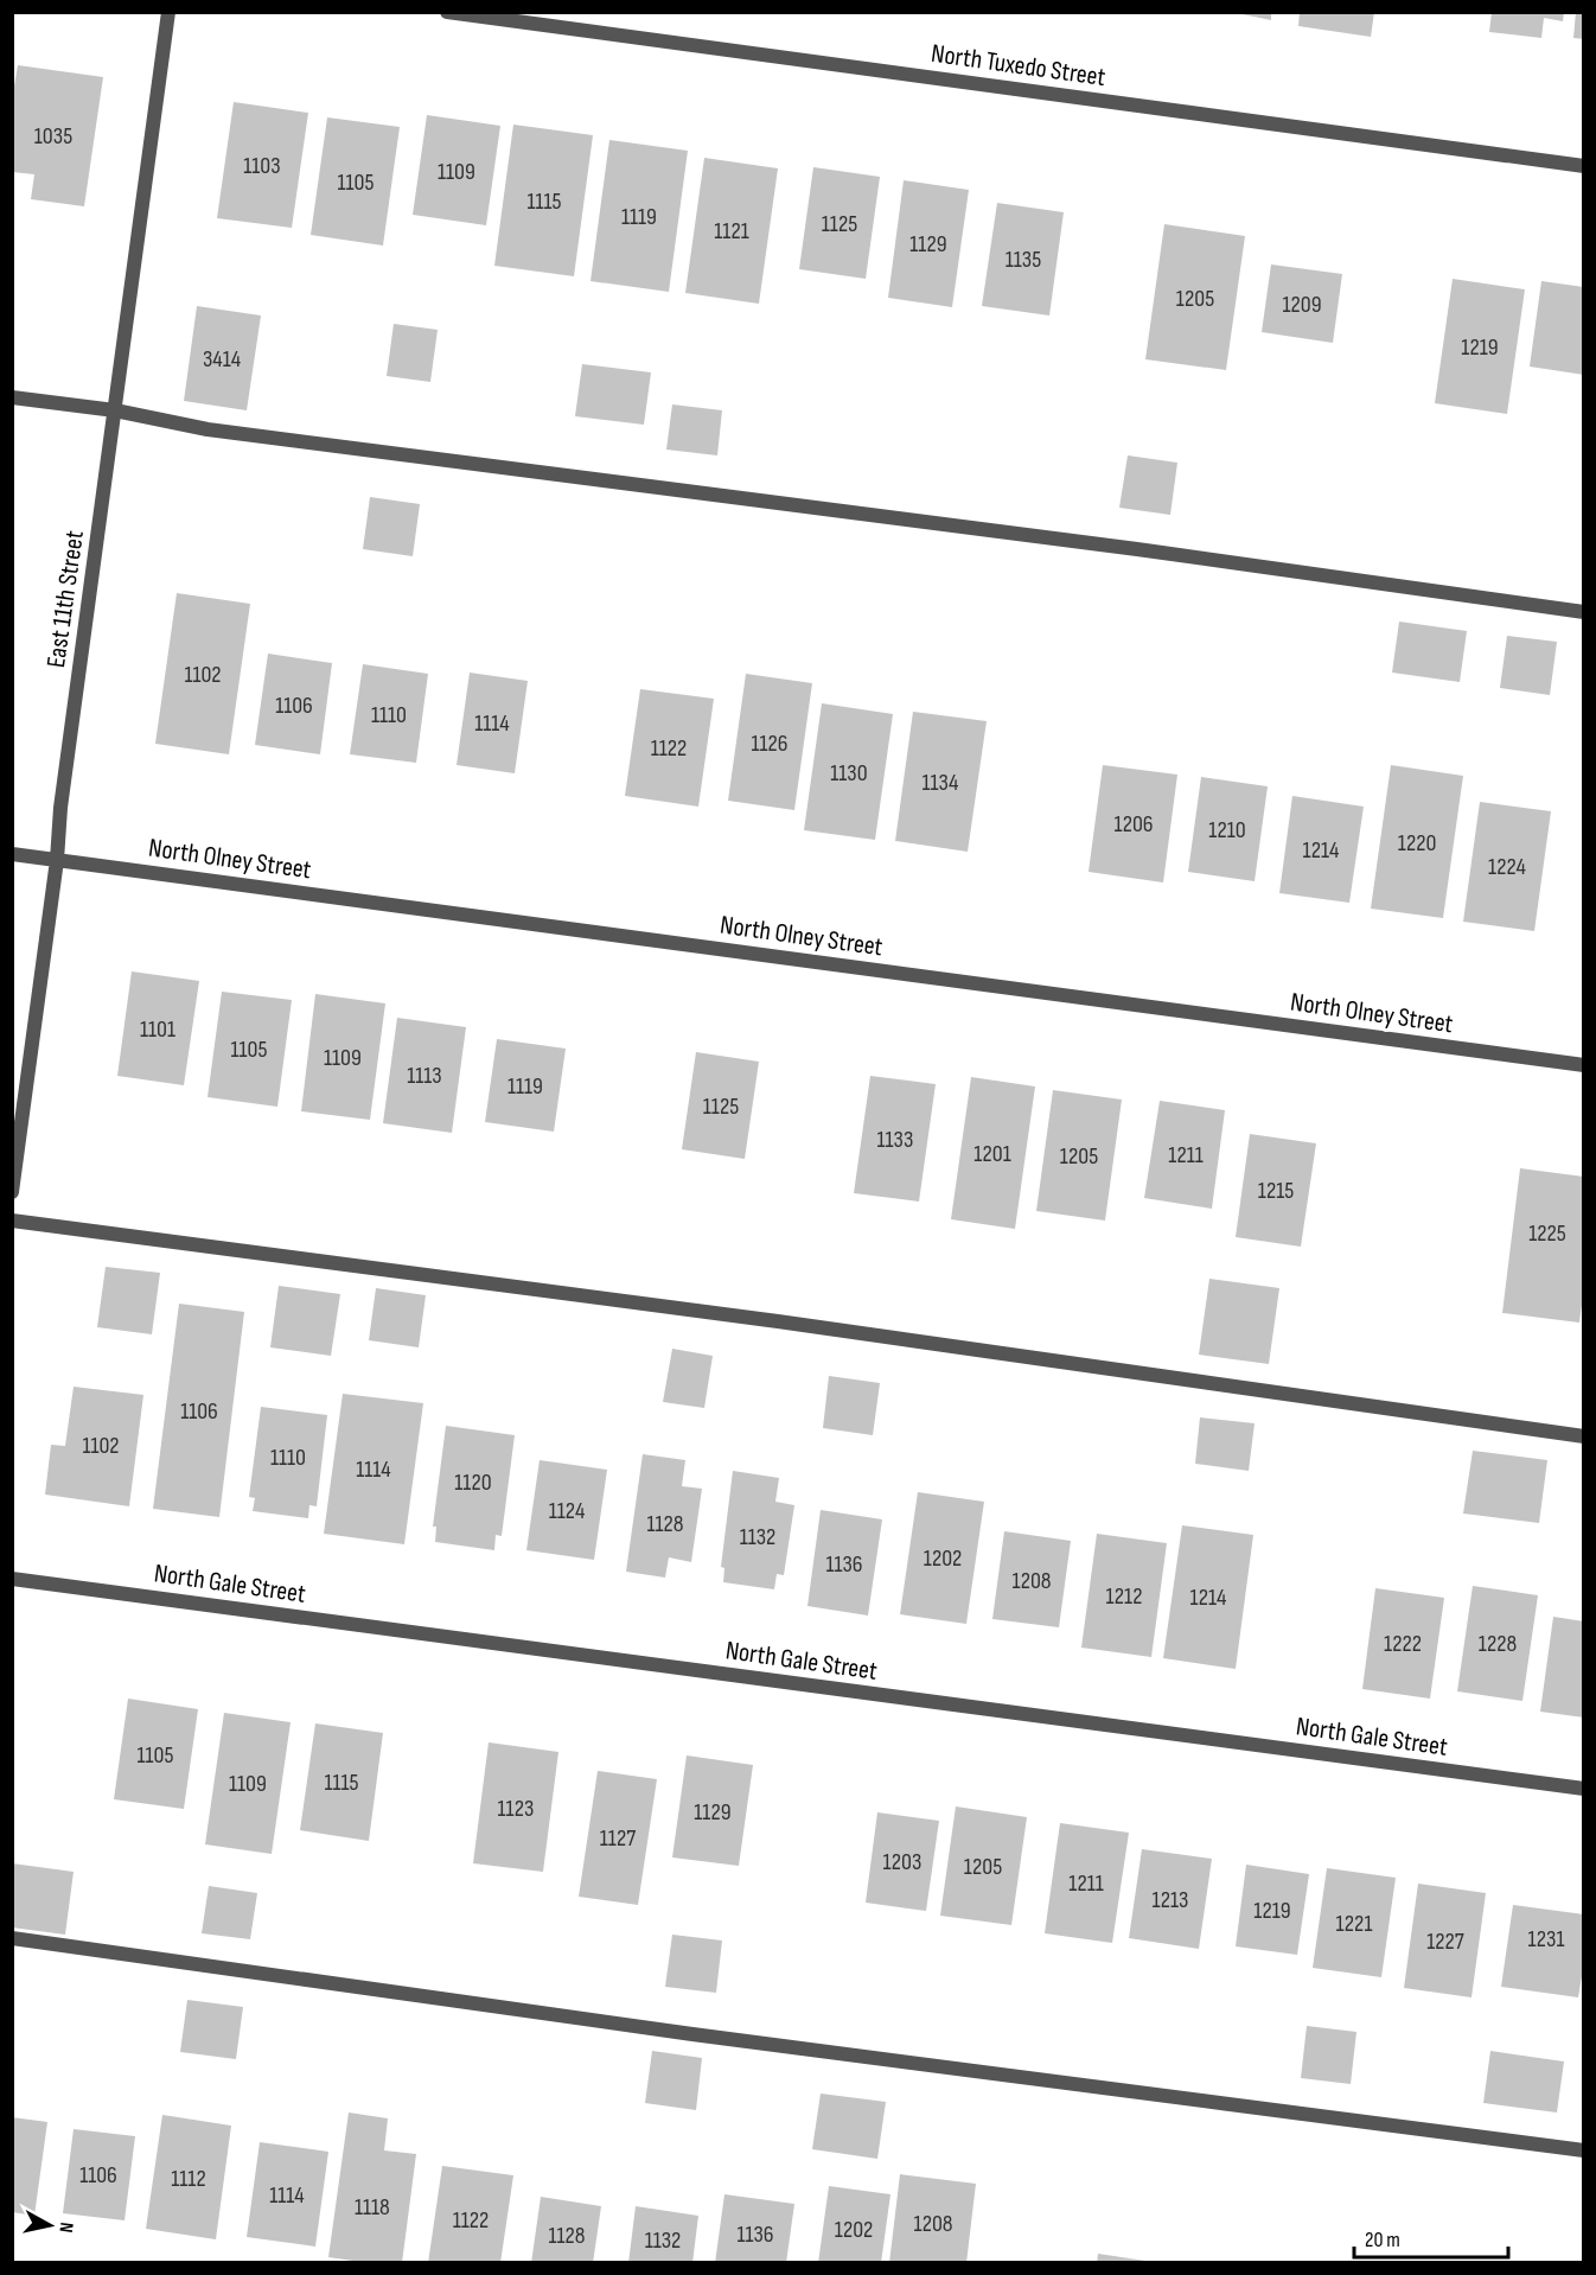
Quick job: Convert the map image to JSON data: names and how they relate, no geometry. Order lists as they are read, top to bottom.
{
  "streets": {
    "street": [
      "North Tuxedo Street",
      "East 11th Street",
      "North Olney Street",
      "North Gale Street"
    ]
  },
  "crossings": [
    ["East 11th Street", "North Olney Street"]
  ],
  "house_numbers": [
    "1035",
    "1103",
    "1109",
    "1105",
    "1115",
    "1119",
    "1125",
    "1121",
    "1129",
    "1135",
    "1205",
    "1209",
    "1219",
    "3414",
    "1102",
    "1106",
    "1110",
    "1114",
    "1126",
    "1122",
    "1130",
    "1134",
    "1206",
    "1210",
    "1220",
    "1214",
    "1224",
    "1101",
    "1105",
    "1109",
    "1113",
    "1119",
    "1125",
    "1133",
    "1201",
    "1211",
    "1205",
    "1215",
    "1225",
    "1106",
    "1102",
    "1110",
    "1114",
    "1120",
    "1124",
    "1128",
    "1132",
    "1202",
    "1136",
    "1208",
    "1212",
    "1214",
    "1222",
    "1228",
    "1105",
    "1115",
    "1109",
    "1123",
    "1129",
    "1127",
    "1203",
    "1205",
    "1211",
    "1213",
    "1219",
    "1221",
    "1231",
    "1227",
    "1106",
    "1112",
    "1114",
    "1118",
    "1122",
    "1208",
    "1202",
    "1136",
    "1128",
    "1132"
  ],
  "scale_bar": "20 m",
  "north": "right"
}
